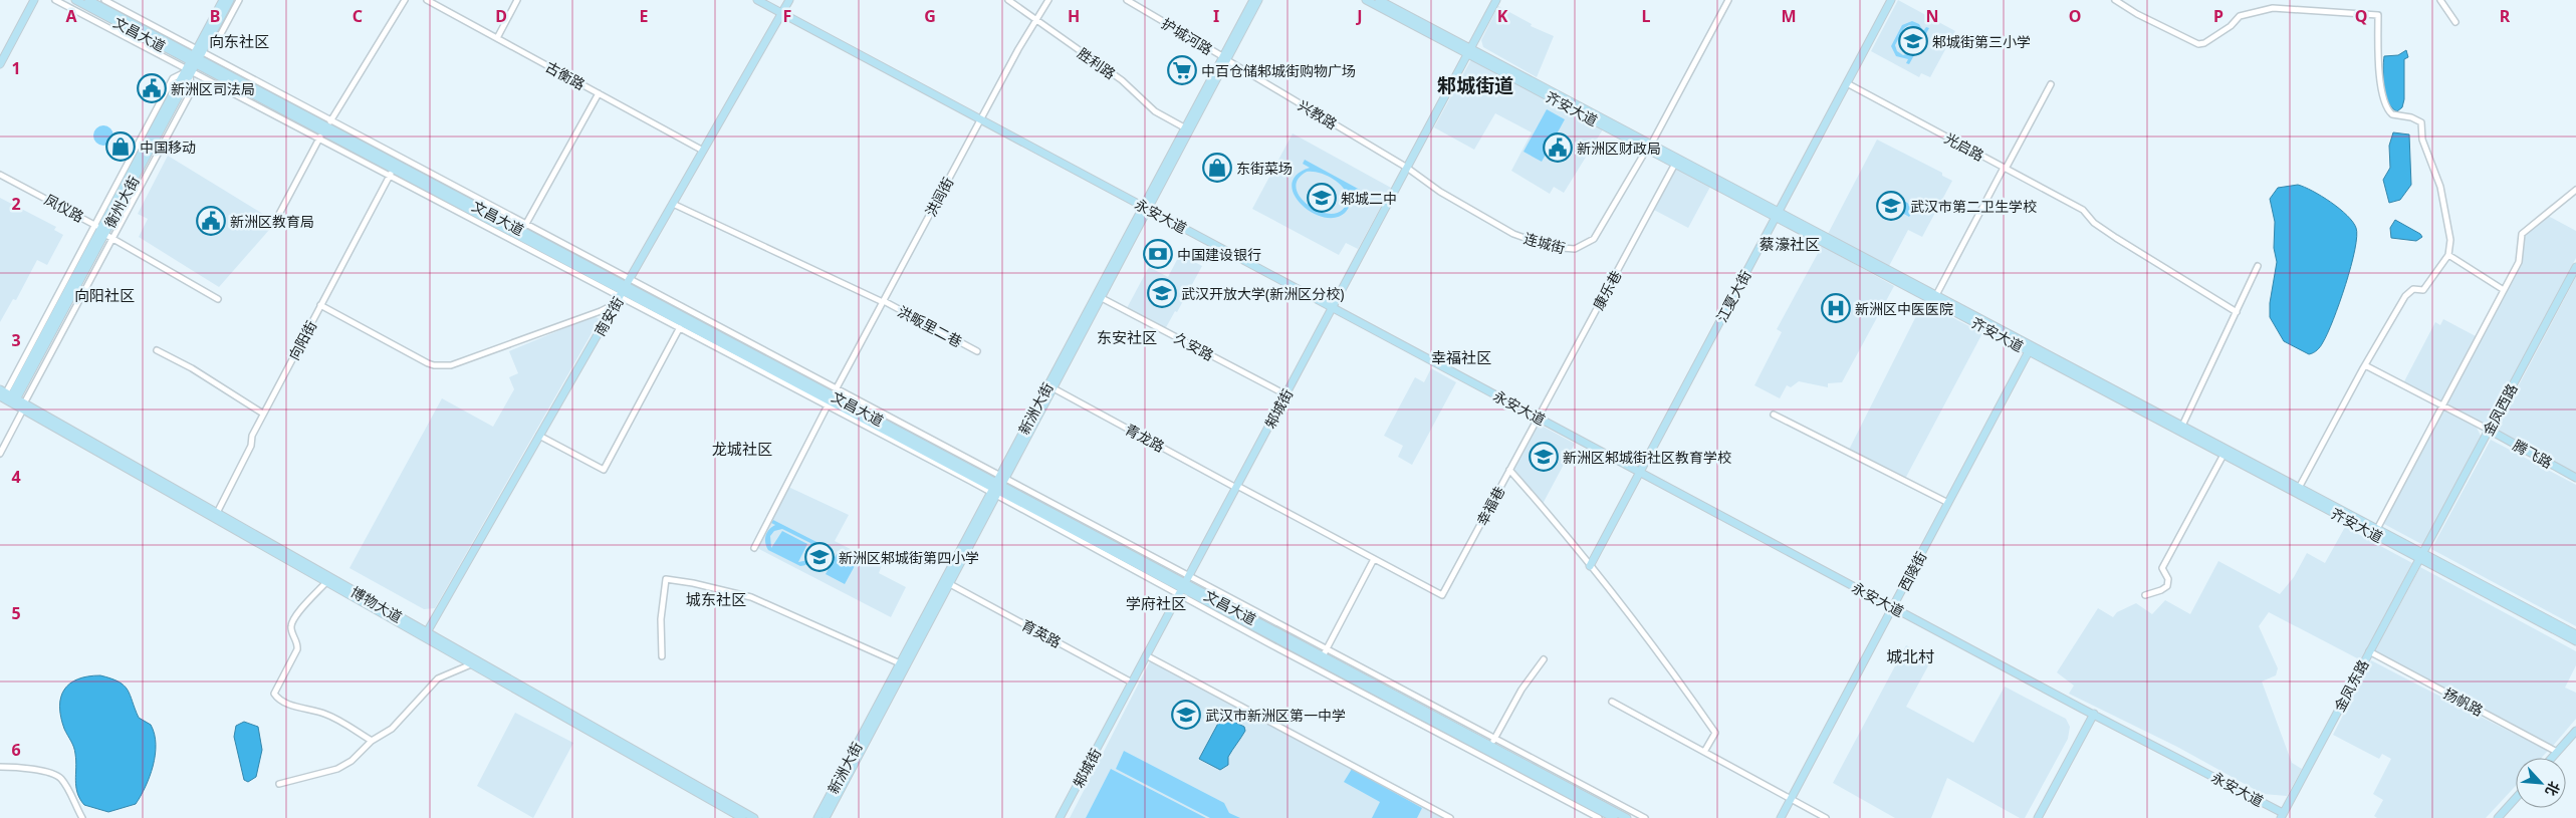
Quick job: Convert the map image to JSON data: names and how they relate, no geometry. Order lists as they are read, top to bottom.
{
  "streets": {
    "main road": [
      "文昌大道",
      "齐安大道",
      "衡州大街",
      "永安大道",
      "江夏大街",
      "南安街",
      "新洲大街",
      "邾城街",
      "金凤西路",
      "腾飞路",
      "西陵街",
      "博物大道",
      "金凤东路"
    ],
    "street": [
      "护城河路",
      "胜利路",
      "古衡路",
      "兴教路",
      "光启路",
      "洪闾街",
      "凤仪路",
      "连城街",
      "康乐巷",
      "洪畈里二巷",
      "向阳街",
      "久安路",
      "青龙路",
      "幸福巷",
      "育英路",
      "扬帆路"
    ]
  },
  "crossings": [
    ["文昌大道", "洪闾街"],
    ["文昌大道", "衡州大街"],
    ["文昌大道", "南安街"],
    ["文昌大道", "向阳街"],
    ["文昌大道", "新洲大街"],
    ["文昌大道", "邾城街"],
    ["护城河路", "兴教路"],
    ["护城河路", "新洲大街"],
    ["胜利路", "洪闾街"],
    ["胜利路", "新洲大街"],
    ["古衡路", "南安街"],
    ["齐安大道", "连城街"],
    ["齐安大道", "康乐巷"],
    ["齐安大道", "江夏大街"],
    ["齐安大道", "邾城街"],
    ["齐安大道", "金凤西路"],
    ["齐安大道", "西陵街"],
    ["齐安大道", "金凤东路"],
    ["兴教路", "连城街"],
    ["兴教路", "新洲大街"],
    ["兴教路", "邾城街"],
    ["光启路", "江夏大街"],
    ["洪闾街", "永安大道"],
    ["洪闾街", "洪畈里二巷"],
    ["衡州大街", "凤仪路"],
    ["衡州大街", "博物大道"],
    ["永安大道", "康乐巷"],
    ["永安大道", "江夏大街"],
    ["永安大道", "南安街"],
    ["永安大道", "新洲大街"],
    ["永安大道", "邾城街"],
    ["永安大道", "幸福巷"],
    ["永安大道", "西陵街"],
    ["永安大道", "金凤东路"],
    ["连城街", "邾城街"],
    ["康乐巷", "幸福巷"],
    ["南安街", "洪畈里二巷"],
    ["南安街", "博物大道"],
    ["向阳街", "博物大道"],
    ["久安路", "新洲大街"],
    ["久安路", "邾城街"],
    ["新洲大街", "青龙路"],
    ["新洲大街", "育英路"],
    ["邾城街", "青龙路"],
    ["邾城街", "育英路"],
    ["金凤西路", "腾飞路"],
    ["金凤西路", "金凤东路"],
    ["青龙路", "幸福巷"],
    ["金凤东路", "扬帆路"]
  ],
  "districts": [
    "向东社区",
    "邾城街道",
    "蔡濠社区",
    "向阳社区",
    "东安社区",
    "幸福社区",
    "龙城社区",
    "城东社区",
    "学府社区",
    "城北村"
  ],
  "places": {
    "school or university": [
      "邾城街第三小学",
      "邾城二中",
      "武汉市第二卫生学校",
      "武汉开放大学(新洲区分校)",
      "新洲区邾城街社区教育学校",
      "新洲区邾城街第四小学",
      "武汉市新洲区第一中学"
    ],
    "supermarket": ["中百仓储邾城街购物广场"],
    "public building": ["新洲区司法局", "新洲区财政局", "新洲区教育局"],
    "shop": ["中国移动", "东街菜场"],
    "bank": ["中国建设银行"],
    "hospital": ["新洲区中医医院"]
  },
  "north": "bottom right",
  "grid": {
    "columns": [
      "A",
      "B",
      "C",
      "D",
      "E",
      "F",
      "G",
      "H",
      "I",
      "J",
      "K",
      "L",
      "M",
      "N",
      "O",
      "P",
      "Q",
      "R"
    ],
    "rows": [
      "1",
      "2",
      "3",
      "4",
      "5",
      "6"
    ]
  }
}
